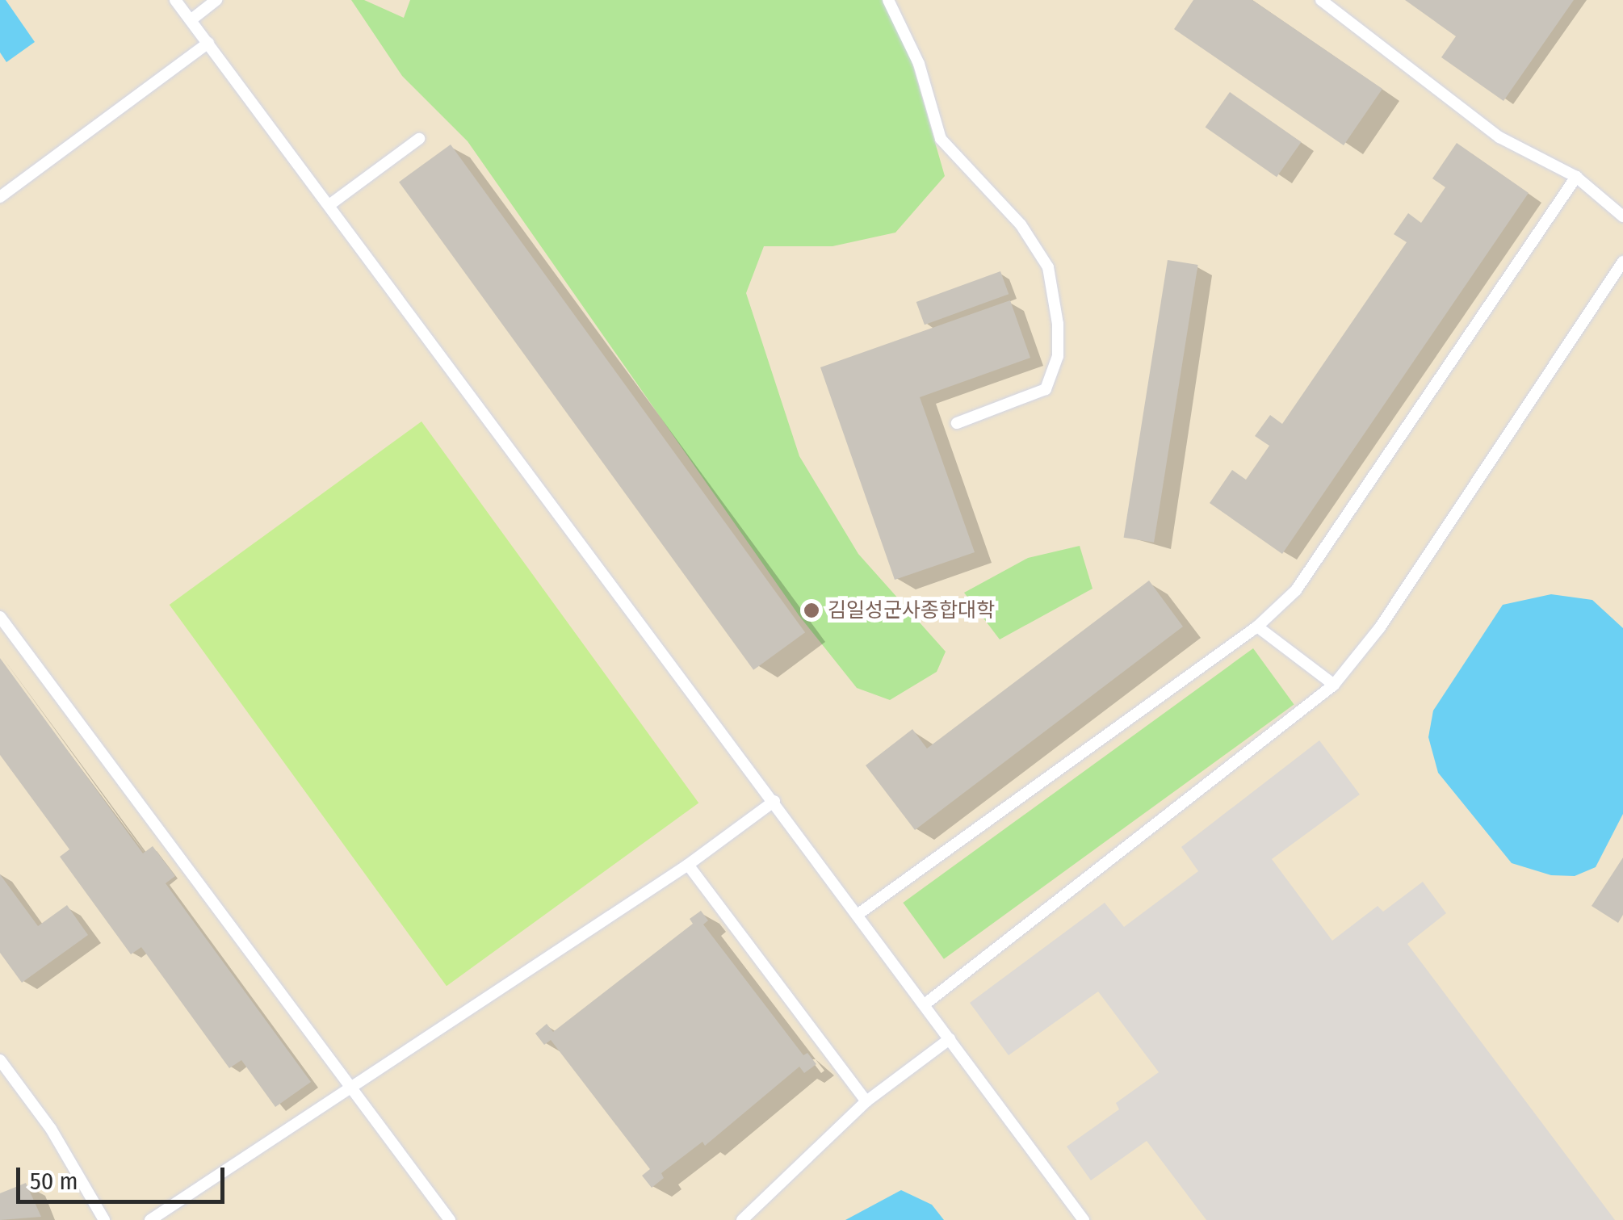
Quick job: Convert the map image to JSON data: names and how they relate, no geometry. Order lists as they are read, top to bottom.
{
  "places": ["김일성군사종합대학"],
  "scale_bar": "50 m"
}
